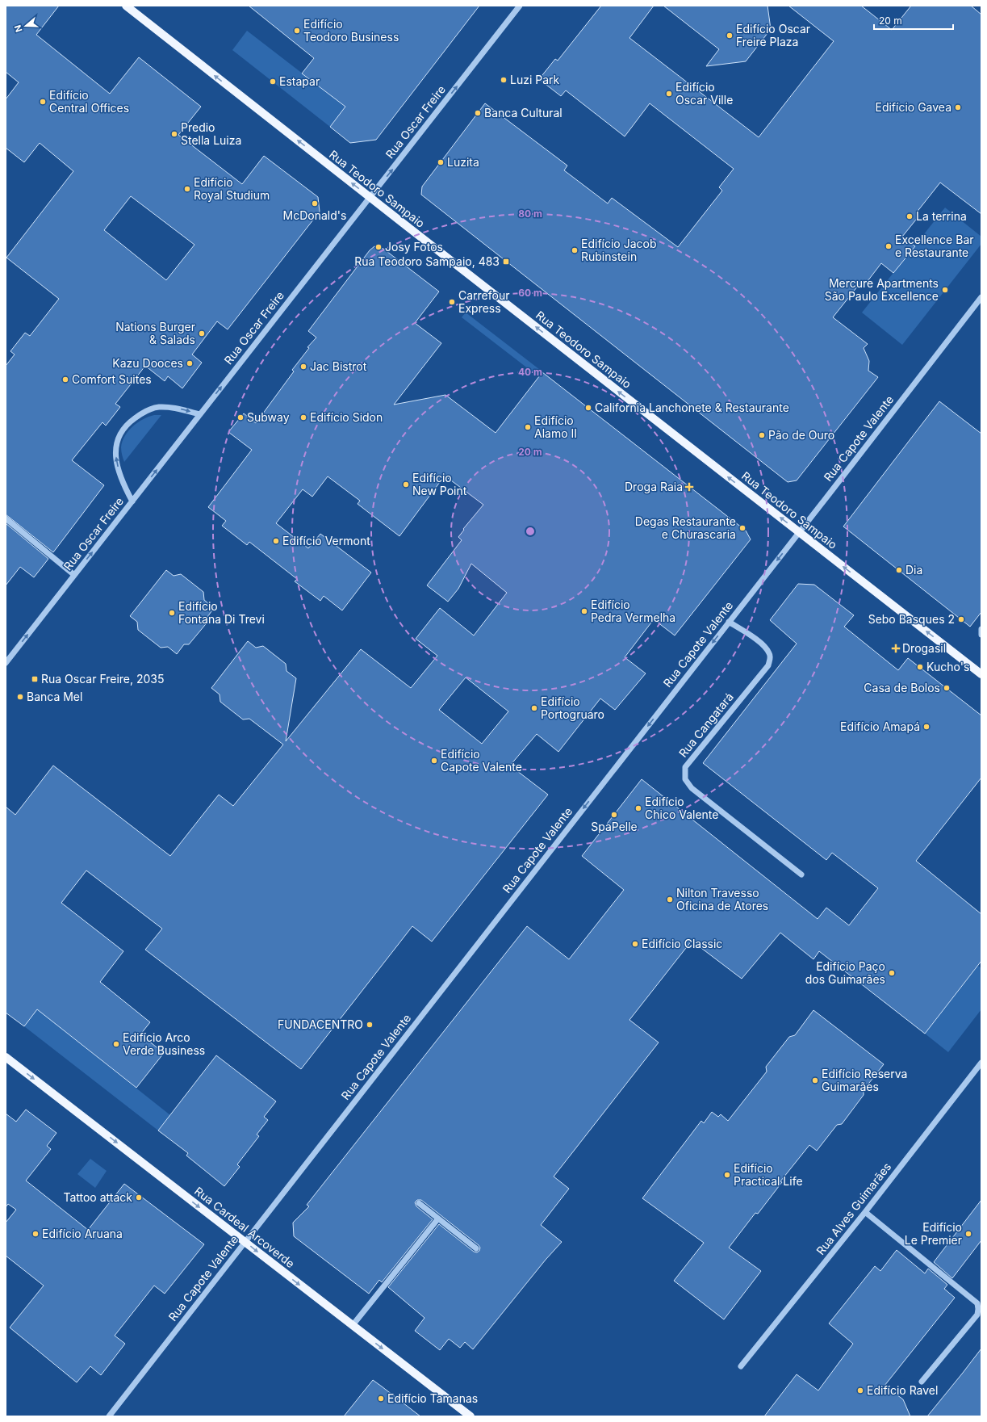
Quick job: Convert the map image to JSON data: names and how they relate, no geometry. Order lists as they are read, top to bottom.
{
  "streets": {
    "main road": ["Rua Teodoro Sampaio", "Rua Cardeal Arcoverde"],
    "street": [
      "Rua Oscar Freire",
      "Rua Capote Valente",
      "Rua Cangatará",
      "Rua Alves Guimarães"
    ]
  },
  "crossings": [
    ["Rua Oscar Freire", "Rua Teodoro Sampaio"],
    ["Rua Teodoro Sampaio", "Rua Capote Valente"],
    ["Rua Capote Valente", "Rua Cangatará"],
    ["Rua Capote Valente", "Rua Cardeal Arcoverde"]
  ],
  "one_way": [
    "Rua Oscar Freire",
    "Rua Teodoro Sampaio",
    "Rua Capote Valente",
    "Rua Cardeal Arcoverde"
  ],
  "places": {
    "other": [
      "Edifício Teodoro Business",
      "Edifício Oscar Freire Plaza",
      "Luzi Park",
      "Estapar",
      "Edifício Oscar Ville",
      "Edifício Central Offices",
      "Edifício Gavea",
      "Banca Cultural",
      "Predio Stella Luiza",
      "Luzita",
      "Edifício Royal Studium",
      "McDonald's",
      "La terrina",
      "Excellence Bar e Restaurante",
      "Josy Fotos",
      "Edifício Jacob Rubinstein",
      "Mercure Apartments São Paulo Excellence",
      "Carrefour Express",
      "Nations Burger & Salads",
      "Kazu Dooces",
      "Jac Bistrot",
      "Comfort Suites",
      "California Lanchonete & Restaurante",
      "Subway",
      "Edifício Sidon",
      "Edifício Alamo II",
      "Pão de Ouro",
      "Edifício New Point",
      "Degas Restaurante e Churascaria",
      "Edifício Vermont",
      "Dia",
      "Edifício Pedra Vermelha",
      "Edifício Fontana Di Trevi",
      "Sebo Basques 2",
      "Kucho's",
      "Casa de Bolos",
      "Banca Mel",
      "Edifício Portogruaro",
      "Edifício Amapá",
      "Edifício Capote Valente",
      "Edifício Chico Valente",
      "SpaPelle",
      "Nilton Travesso Oficina de Atores",
      "Edifício Classic",
      "Edifício Paço dos Guimarães",
      "FUNDACENTRO",
      "Edifício Arco Verde Business",
      "Edifício Reserva Guimarães",
      "Edifício Practical Life",
      "Tattoo attack",
      "Edifício Aruana",
      "Edifício Le Premier",
      "Edifício Ravel",
      "Edifício Tamanas"
    ],
    "transit": ["Rua Teodoro Sampaio, 483", "Rua Oscar Freire, 2035"],
    "health": ["Droga Raia", "Drogasil"]
  },
  "scale_bar": "20 m",
  "north": "left",
  "rings": [
    "80 m",
    "60 m",
    "40 m",
    "20 m"
  ]
}
